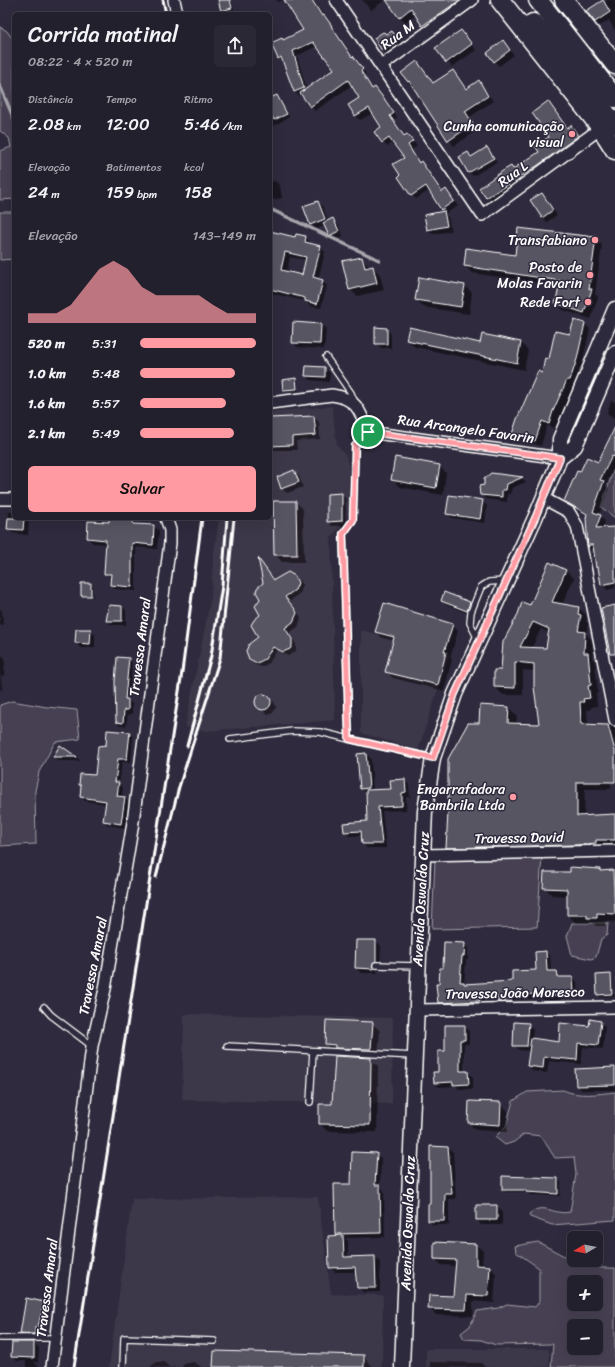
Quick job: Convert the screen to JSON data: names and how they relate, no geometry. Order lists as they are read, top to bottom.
{
  "streets": {
    "street": [
      "Rua M",
      "Rua L",
      "Rua Arcangelo Favarin",
      "Travessa Amaral",
      "Travessa David",
      "Avenida Oswaldo Cruz",
      "Travessa João Moresco"
    ]
  },
  "crossings": [
    ["Rua M", "Rua L"],
    ["Rua Arcangelo Favarin", "Avenida Oswaldo Cruz"],
    ["Travessa David", "Avenida Oswaldo Cruz"],
    ["Avenida Oswaldo Cruz", "Travessa João Moresco"]
  ],
  "places": [
    "Cunha comunicação visual",
    "Transfabiano",
    "Posto de Molas Favarin",
    "Rede Fort",
    "Engarrafadora Bambrila Ltda"
  ],
  "north": "left",
  "page": {
    "heading": ["Corrida matinal", "08:22 · 4 × 520 m"],
    "stats": [
      ["Distância", "2.08 km"],
      ["Tempo", "12:00"],
      ["Ritmo", "5:46 /km"],
      ["Elevação", "24 m"],
      ["Batimentos", "159 bpm"],
      ["kcal", "158"]
    ],
    "chart": ["Elevação", "143–149 m"],
    "list": [
      {
        "name": "520 m",
        "note": "5:31"
      },
      {
        "name": "1.0 km",
        "note": "5:48"
      },
      {
        "name": "1.6 km",
        "note": "5:57"
      },
      {
        "name": "2.1 km",
        "note": "5:49"
      }
    ],
    "buttons": "Salvar",
    "map_buttons": ["+", "−"]
  }
}
